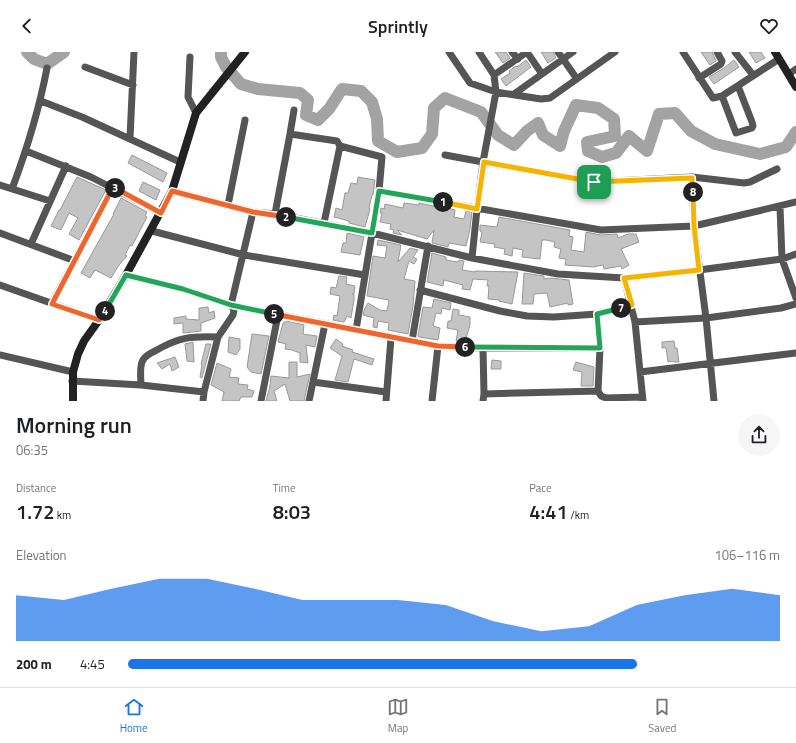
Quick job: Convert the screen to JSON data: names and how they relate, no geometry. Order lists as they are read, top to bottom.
{
  "page": {
    "header": "Sprintly",
    "pins": [
      "3",
      "8",
      "1",
      "2",
      "7",
      "4",
      "5",
      "6"
    ],
    "heading": ["Morning run", "06:35"],
    "stats": [
      ["Distance", "1.72 km"],
      ["Time", "8:03"],
      ["Pace", "4:41 /km"]
    ],
    "chart": ["Elevation", "106–116 m"],
    "list": [
      {
        "name": "200 m",
        "note": "4:45"
      }
    ],
    "tabs": ["Home", "Map", "Saved"]
  }
}
